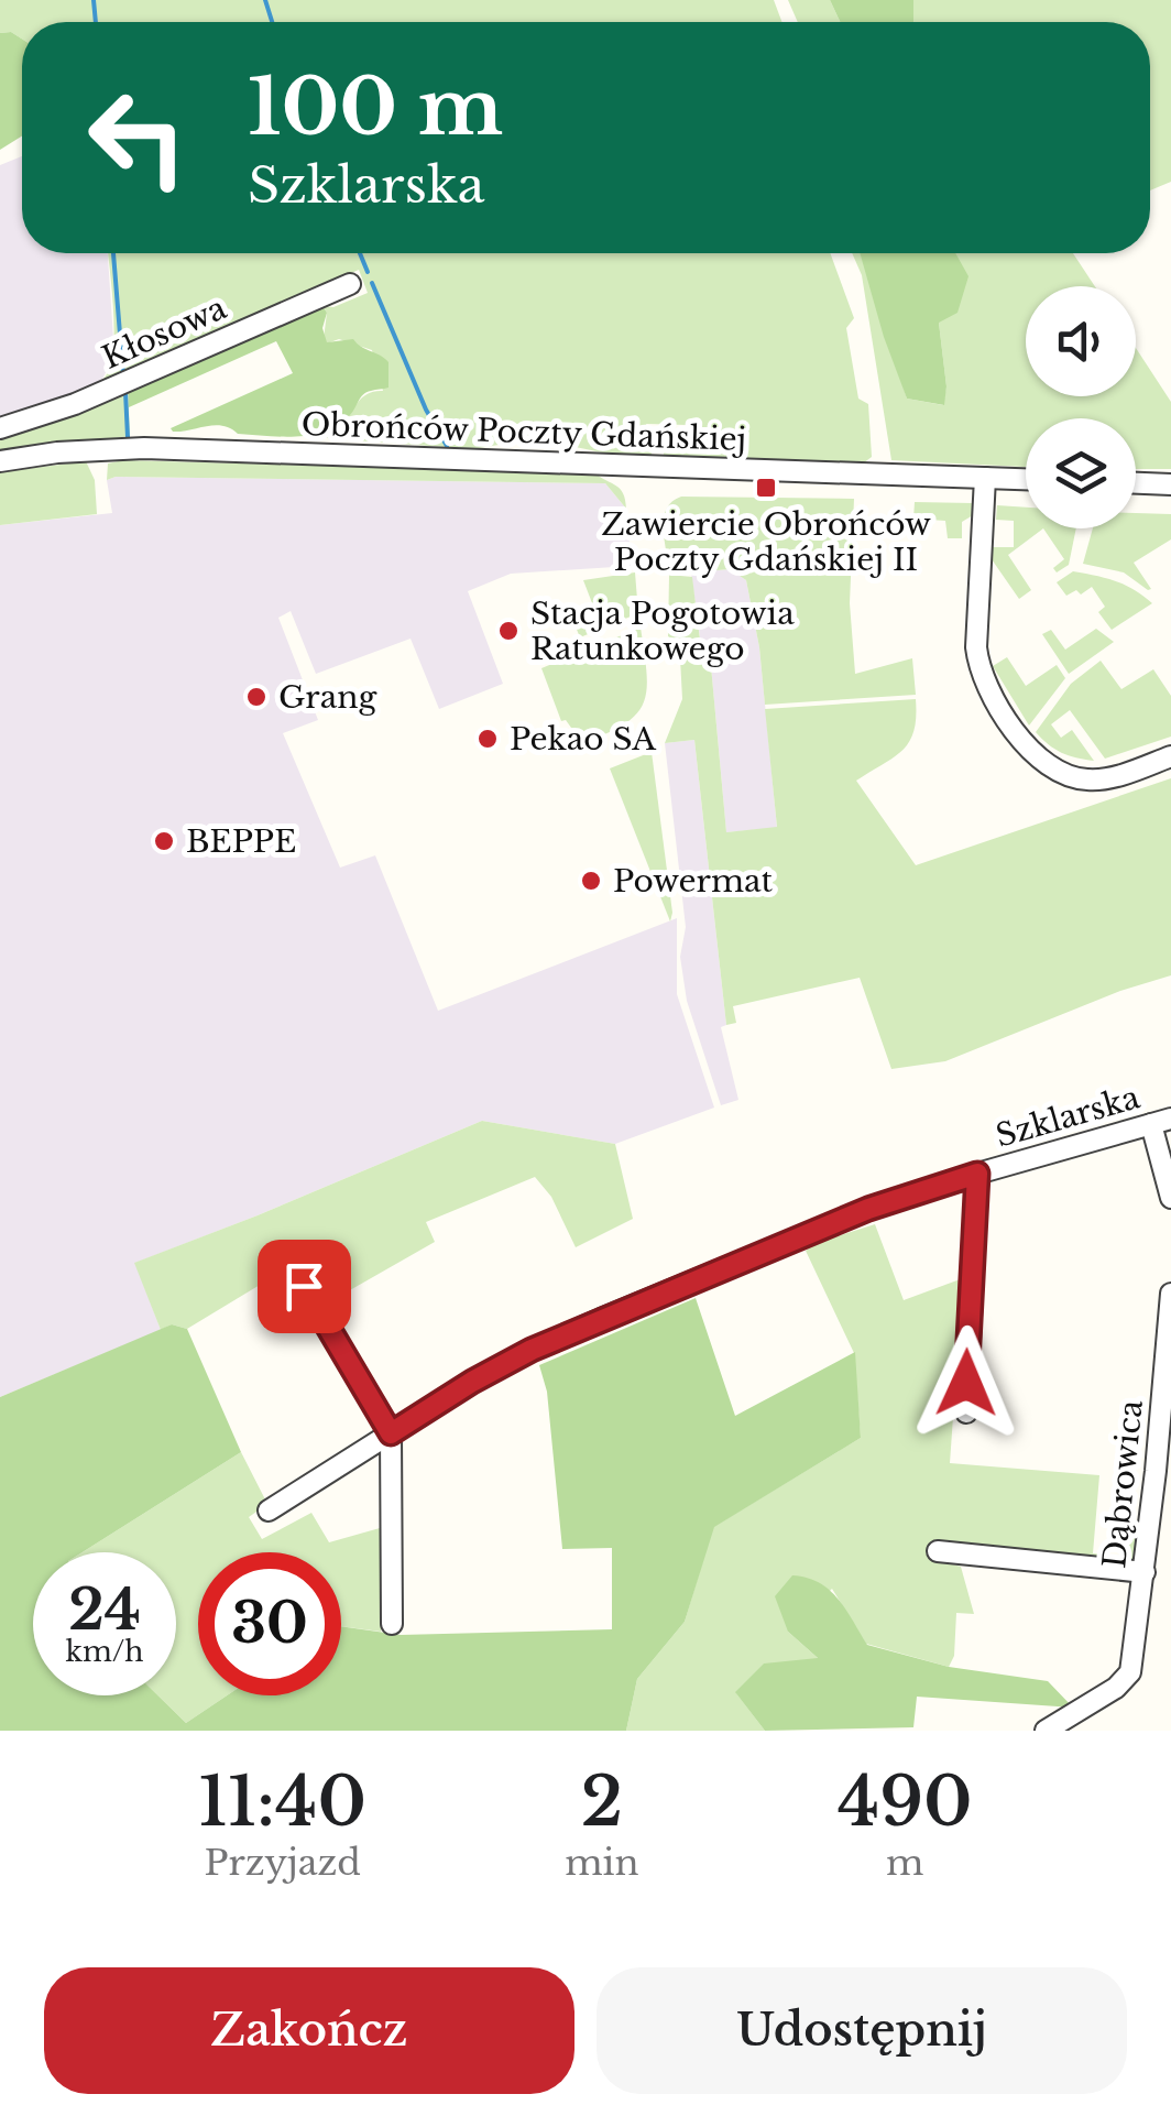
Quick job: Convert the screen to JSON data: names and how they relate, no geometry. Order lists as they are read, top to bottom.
{
  "streets": {
    "street": [
      "Kłosowa",
      "Obrońców Poczty Gdańskiej",
      "Szklarska",
      "Dąbrowica"
    ]
  },
  "places": {
    "transit": ["Zawiercie Obrońców Poczty Gdańskiej II"],
    "other": [
      "Stacja Pogotowia Ratunkowego",
      "Grang",
      "Pekao SA",
      "BEPPE",
      "Powermat"
    ]
  },
  "page": {
    "turn": ["100 m", "Szklarska"],
    "speed": "24 km/h",
    "limit": "30",
    "eta": [
      "11:40",
      "Przyjazd",
      "2",
      "min",
      "490",
      "m"
    ],
    "buttons": ["Zakończ", "Udostępnij"]
  }
}
